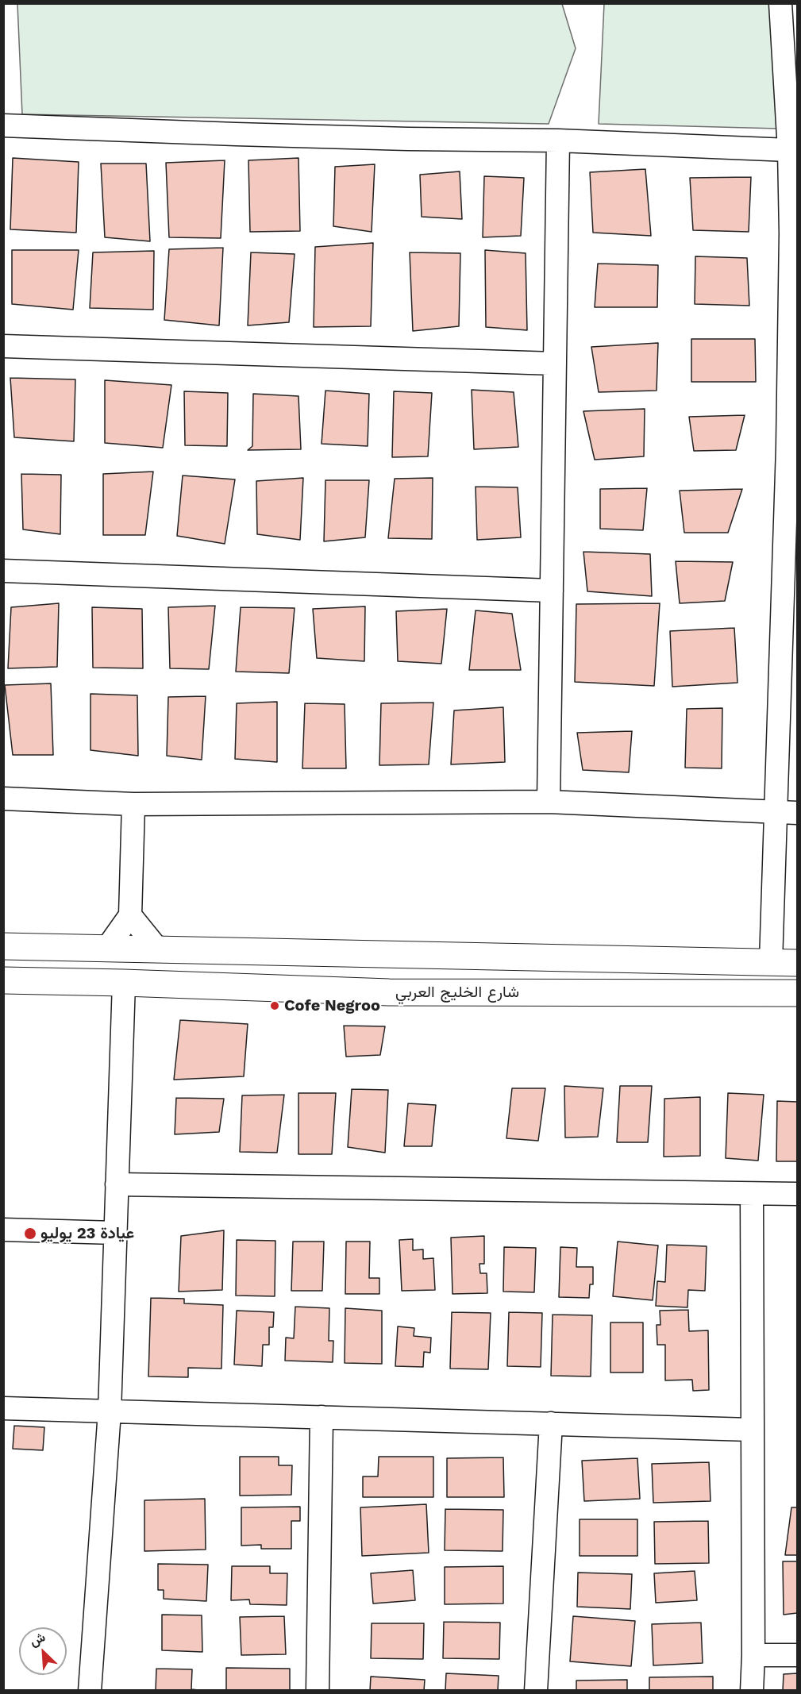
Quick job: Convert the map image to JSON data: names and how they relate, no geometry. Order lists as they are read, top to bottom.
{
  "streets": {
    "main road": ["شارع الخليج العربي"]
  },
  "places": ["Cofe Negroo", "عيادة 23 يوليو"],
  "north": "top left"
}
